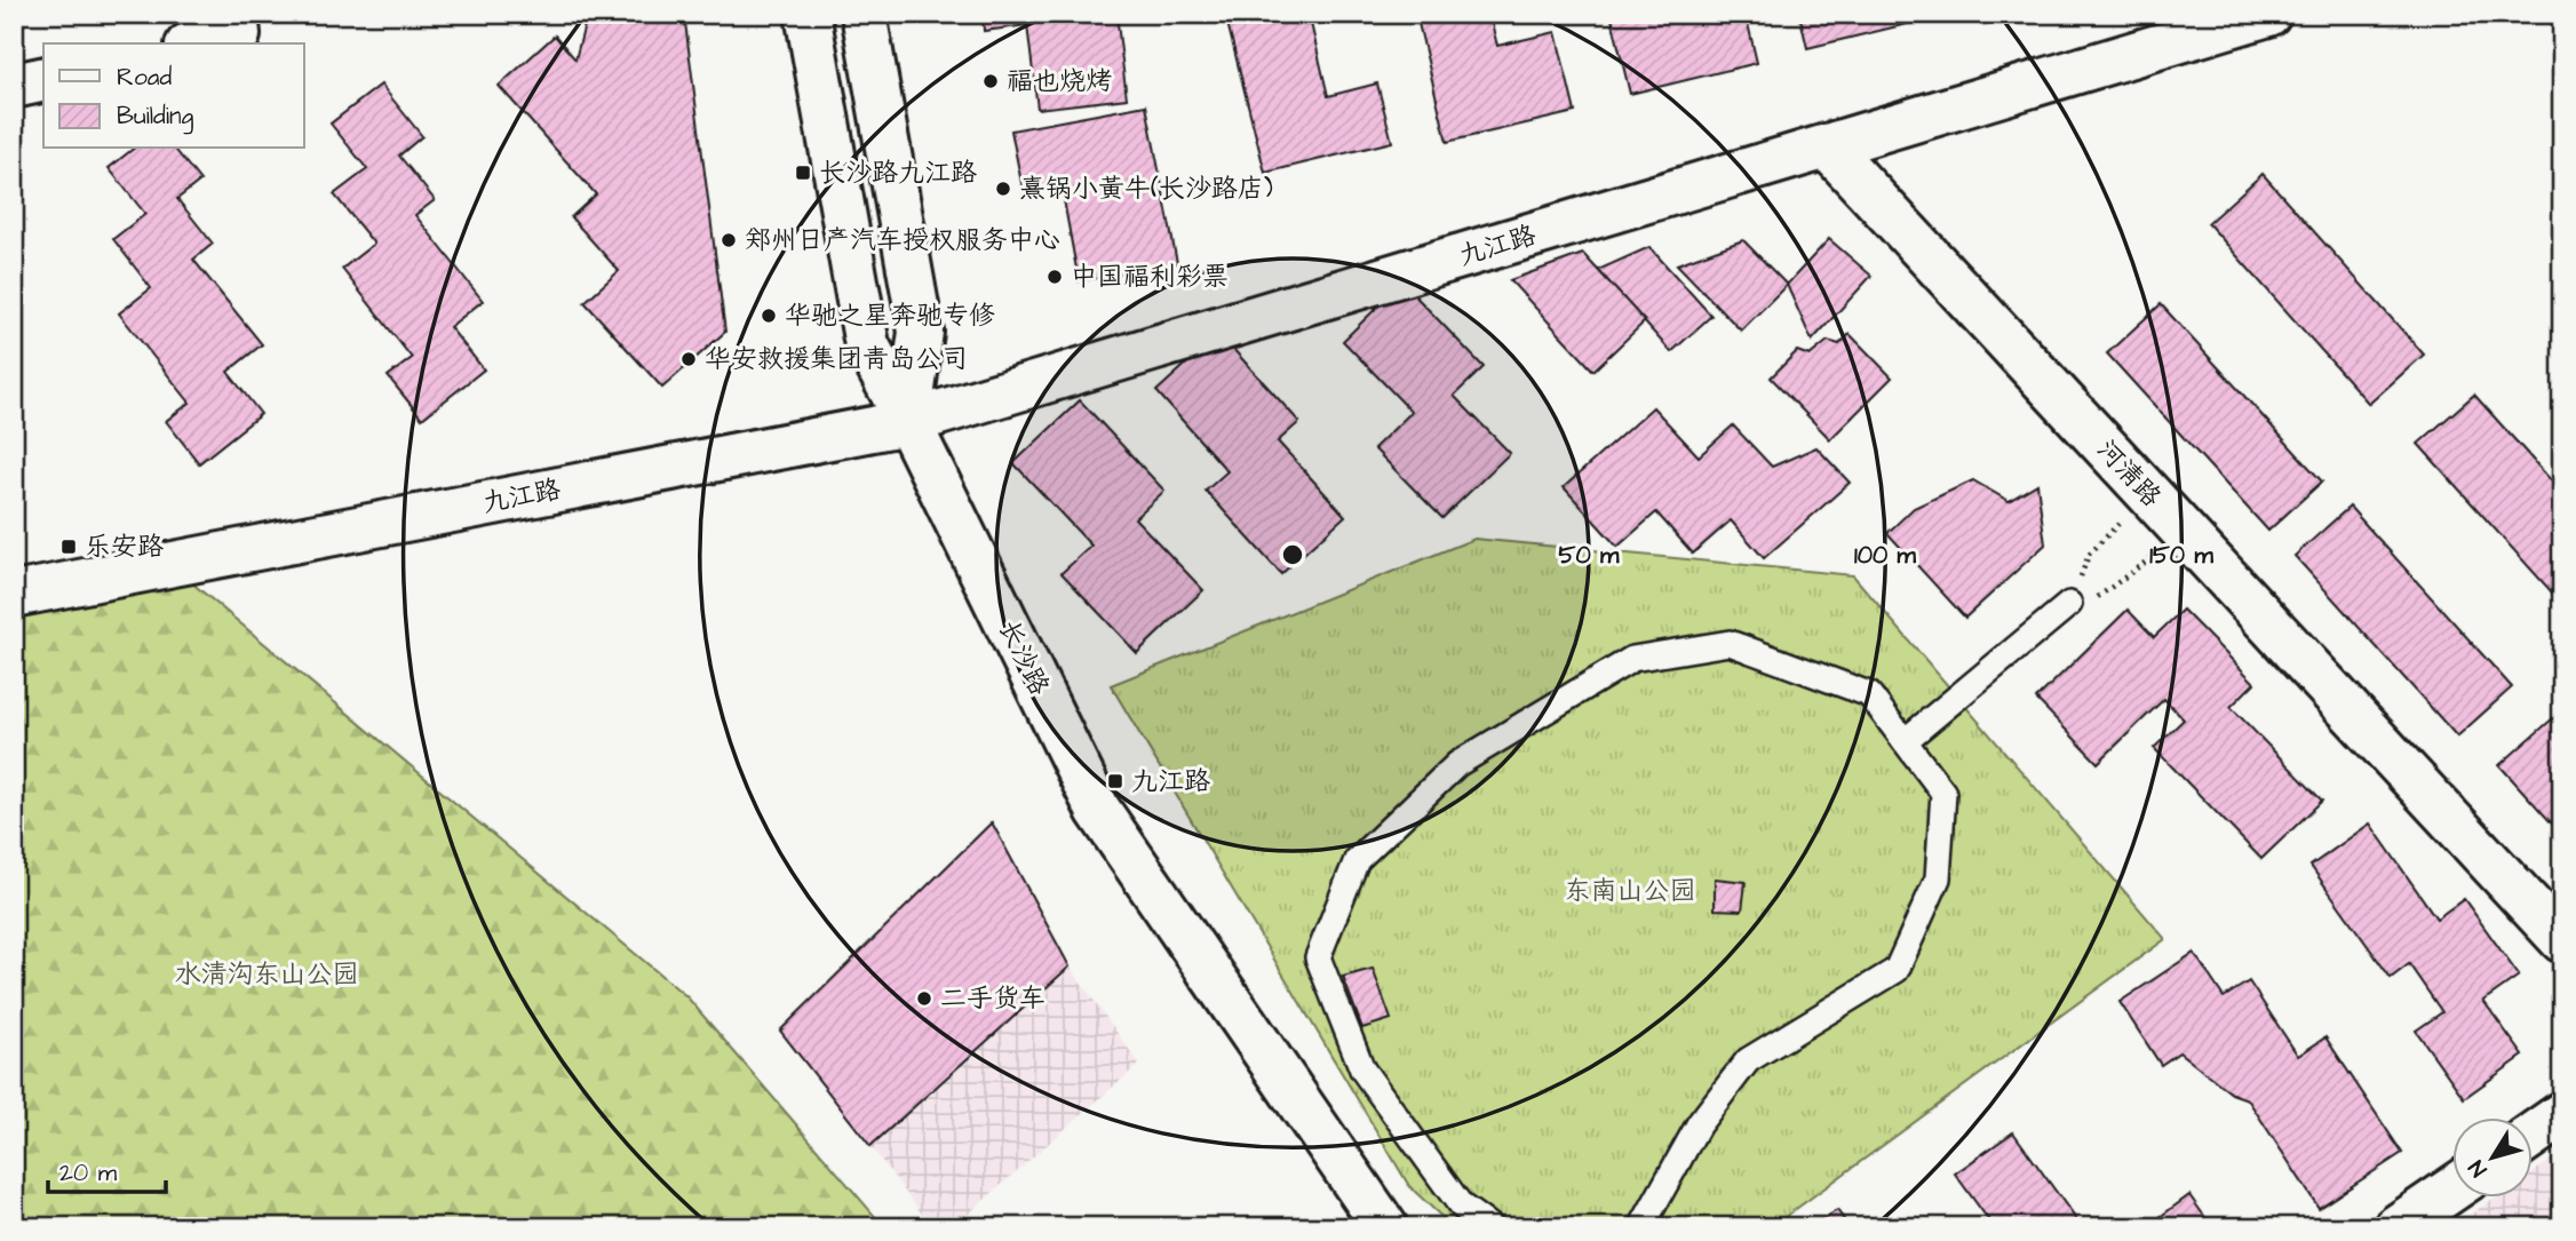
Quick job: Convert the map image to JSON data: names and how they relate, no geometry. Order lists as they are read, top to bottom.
{
  "streets": {
    "street": ["九江路", "河清路", "长沙路"]
  },
  "crossings": [
    ["九江路", "河清路"],
    ["九江路", "长沙路"]
  ],
  "parks": ["东南山公园", "水清沟东山公园"],
  "places": {
    "other": [
      "福也烧烤",
      "熹锅小黄牛(长沙路店)",
      "郑州日产汽车授权服务中心",
      "中国福利彩票",
      "华驰之星奔驰专修",
      "华安救援集团青岛公司",
      "二手货车"
    ],
    "transit": ["长沙路九江路", "乐安路", "九江路"]
  },
  "legend": ["Road", "Building"],
  "scale_bar": "20 m",
  "north": "bottom left",
  "rings": ["50 m", "100 m", "150 m"]
}
